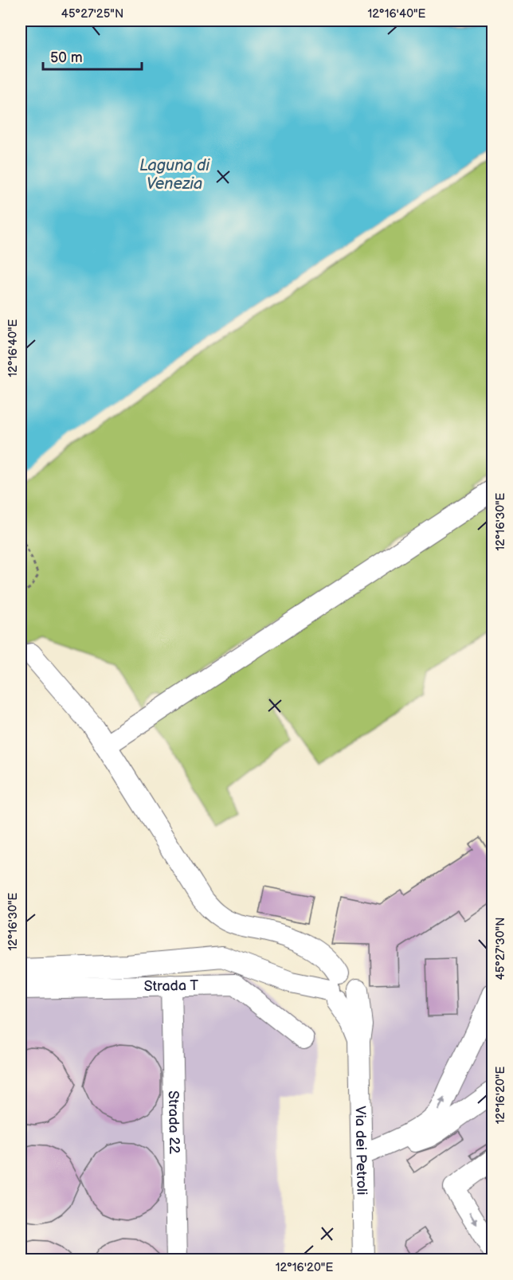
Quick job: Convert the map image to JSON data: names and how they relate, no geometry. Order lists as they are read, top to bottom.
{
  "streets": {
    "street": ["Strada T", "Strada 22", "Via dei Petroli"]
  },
  "crossings": [
    ["Strada T", "Strada 22"]
  ],
  "water": ["Laguna di Venezia"],
  "scale_bar": "50 m",
  "coordinates": [
    "45°27'25\"N",
    "12°16'40\"E",
    "12°16'30\"E",
    "45°27'30\"N",
    "12°16'20\"E"
  ]
}
